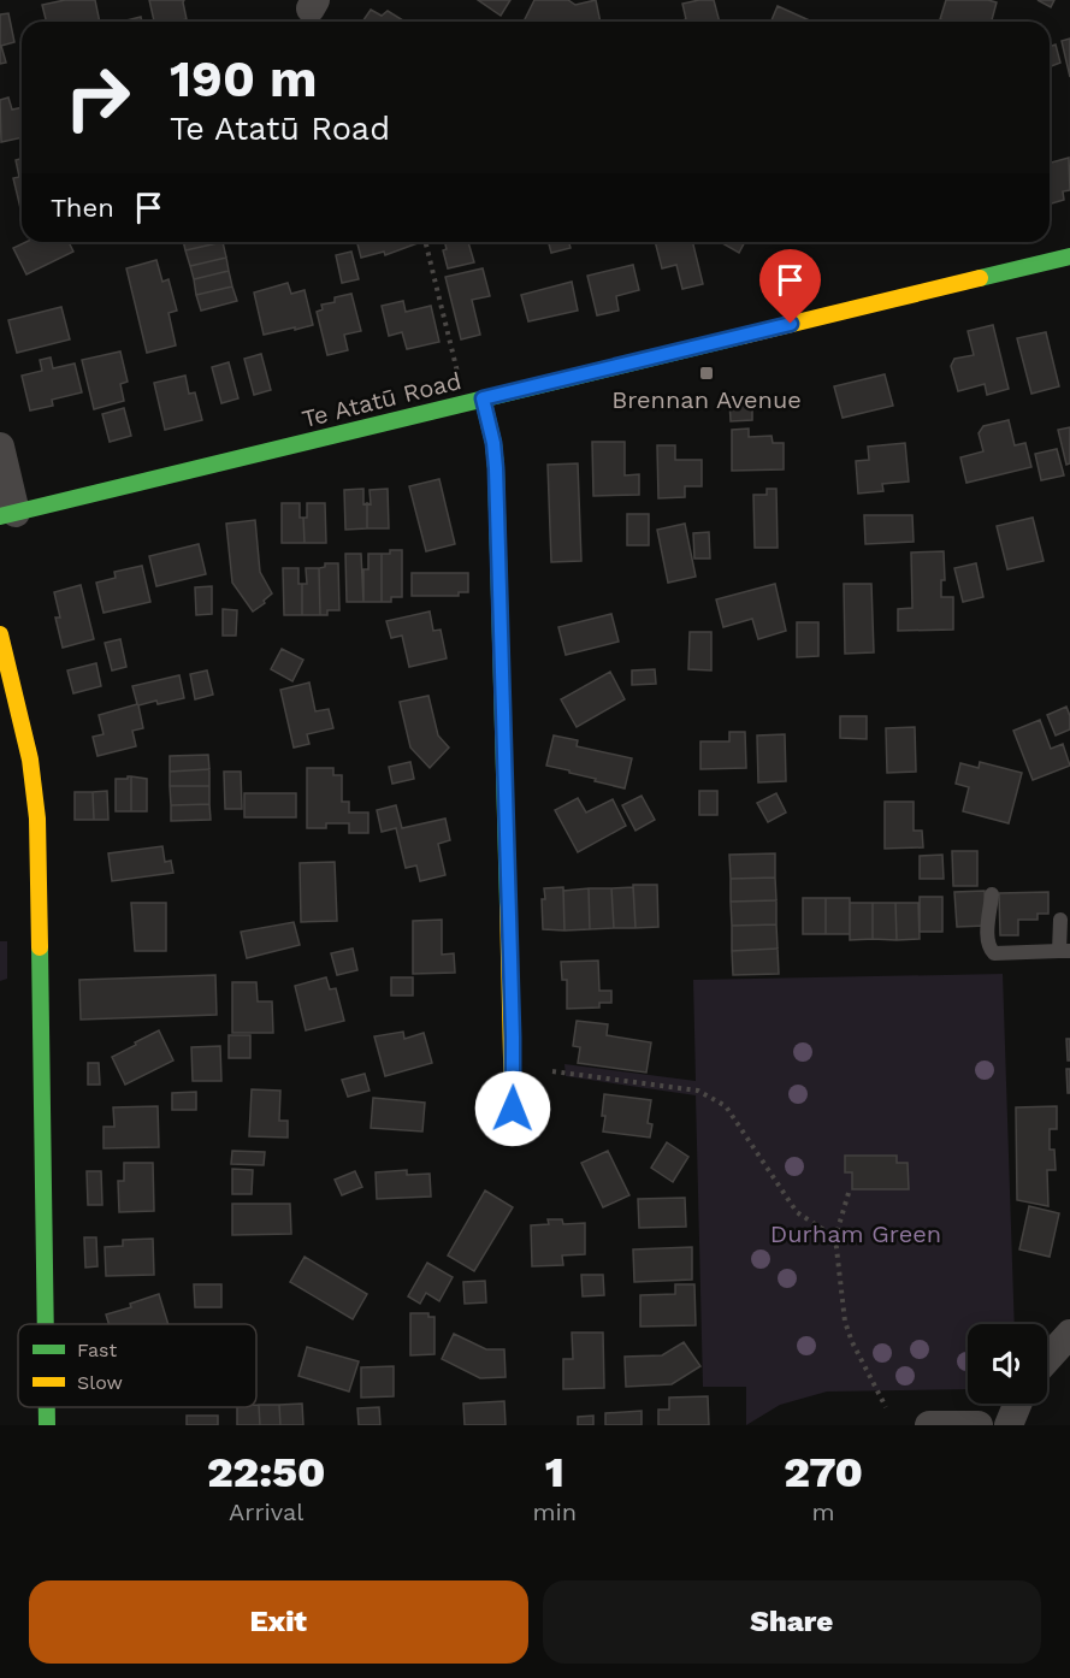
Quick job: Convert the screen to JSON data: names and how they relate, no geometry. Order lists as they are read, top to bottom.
{
  "streets": {
    "street": ["Te Atatū Road"]
  },
  "parks": ["Durham Green"],
  "places": {
    "transit": ["Brennan Avenue"]
  },
  "legend": ["Fast", "Slow"],
  "page": {
    "turn": ["190 m", "Te Atatū Road"],
    "then": "Then",
    "eta": [
      "22:50",
      "Arrival",
      "1",
      "min",
      "270",
      "m"
    ],
    "buttons": ["Exit", "Share"]
  }
}
